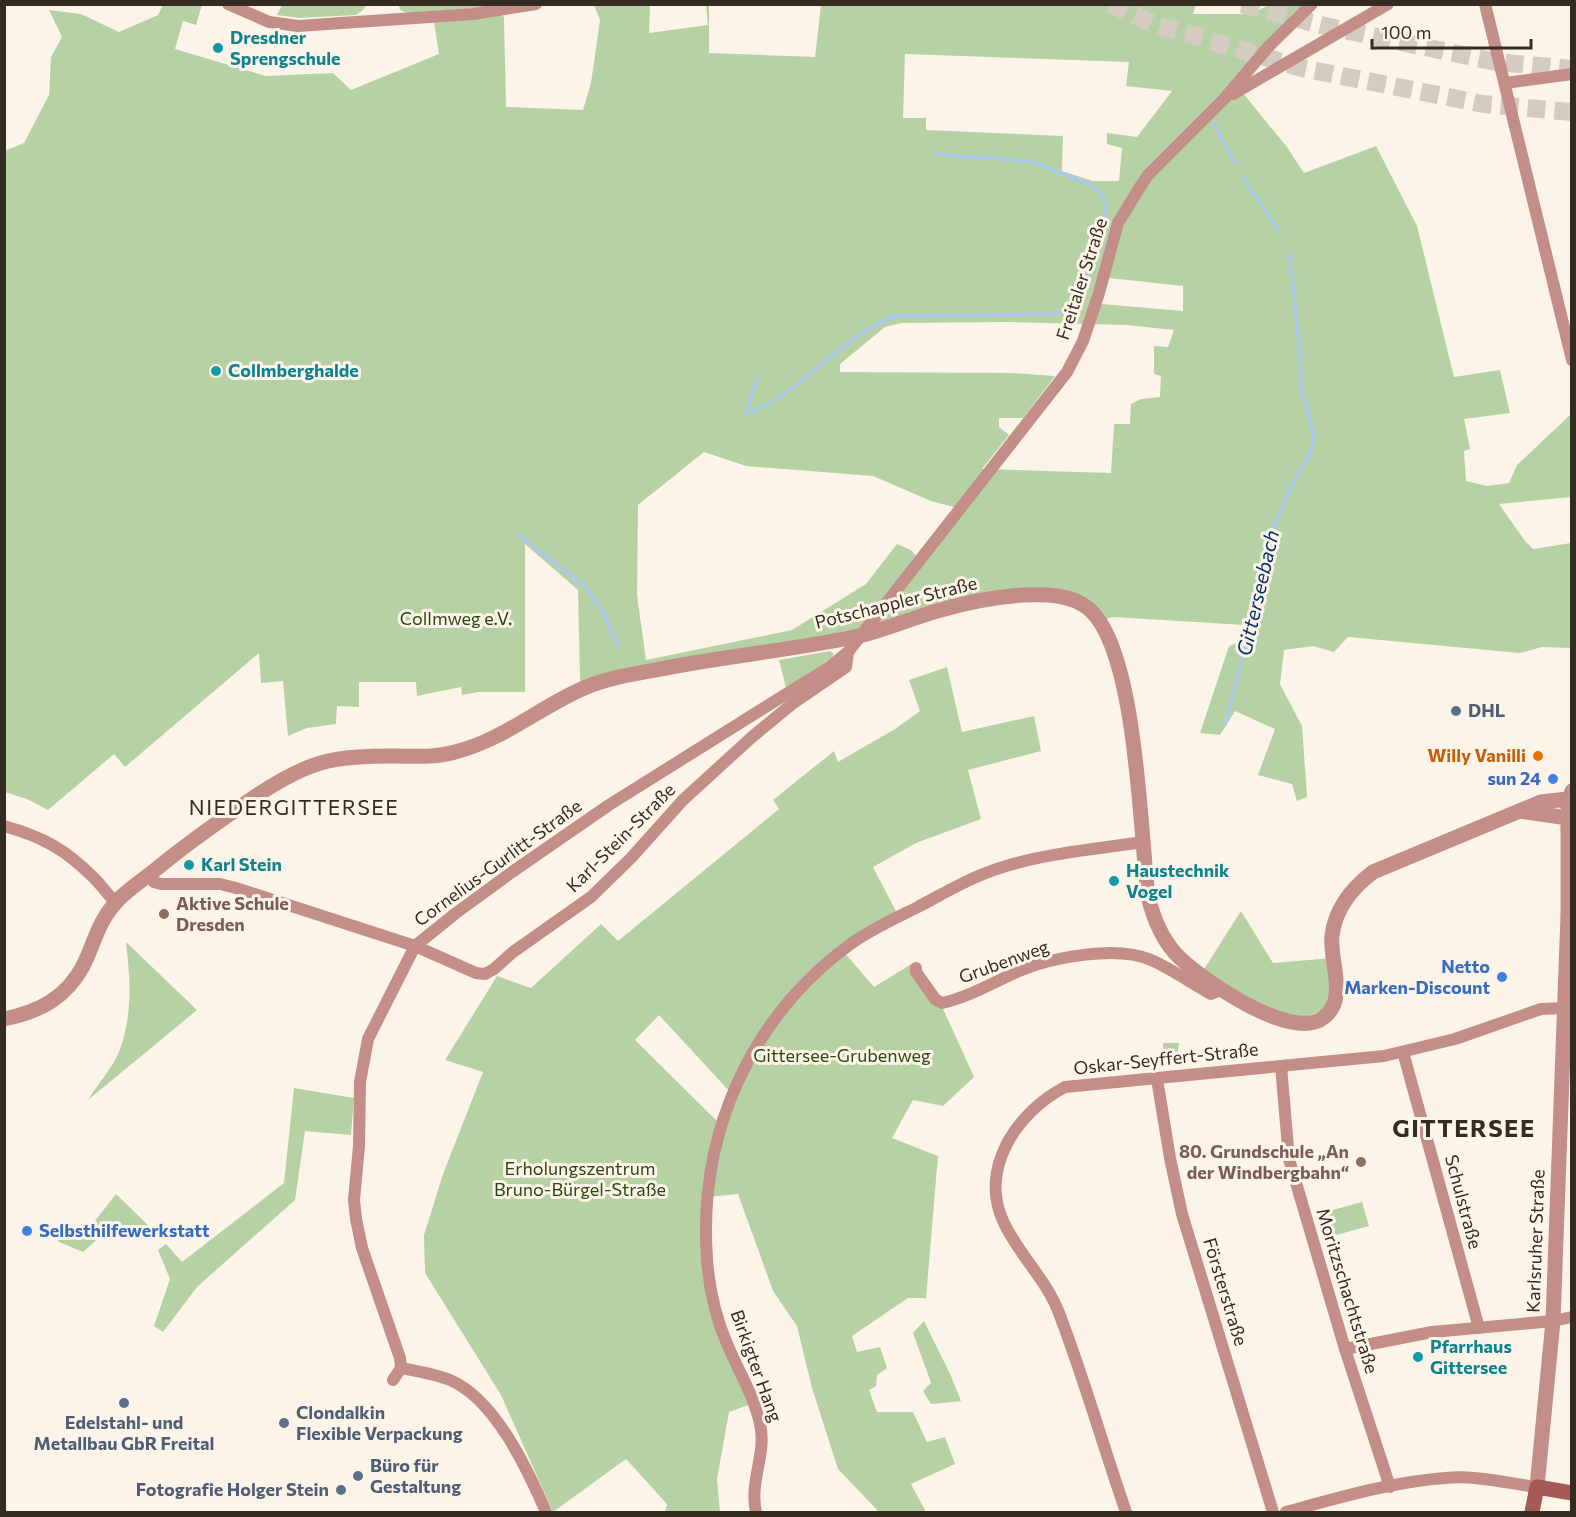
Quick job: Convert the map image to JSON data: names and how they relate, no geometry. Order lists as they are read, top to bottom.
{
  "streets": {
    "main road": ["Karlsruher Straße"],
    "street": [
      "Freitaler Straße",
      "Potschappler Straße",
      "Karl-Stein-Straße",
      "Cornelius-Gurlitt-Straße",
      "Grubenweg",
      "Oskar-Seyffert-Straße",
      "Schulstraße",
      "Moritzschachtstraße",
      "Försterstraße",
      "Birkigter Hang"
    ]
  },
  "crossings": [
    ["Freitaler Straße", "Potschappler Straße"],
    ["Freitaler Straße", "Cornelius-Gurlitt-Straße"],
    ["Potschappler Straße", "Karl-Stein-Straße"],
    ["Potschappler Straße", "Cornelius-Gurlitt-Straße"],
    ["Potschappler Straße", "Grubenweg"],
    ["Potschappler Straße", "Karlsruher Straße"],
    ["Potschappler Straße", "Birkigter Hang"],
    ["Karl-Stein-Straße", "Cornelius-Gurlitt-Straße"],
    ["Oskar-Seyffert-Straße", "Schulstraße"],
    ["Oskar-Seyffert-Straße", "Karlsruher Straße"],
    ["Oskar-Seyffert-Straße", "Moritzschachtstraße"],
    ["Oskar-Seyffert-Straße", "Försterstraße"]
  ],
  "districts": ["NIEDERGITTERSEE", "GITTERSEE"],
  "water": ["Gitterseebach"],
  "parks": ["Collmweg e.V.", "Gittersee-Grubenweg", "Erholungszentrum Bruno-Bürgel-Straße"],
  "places": [
    "Dresdner Sprengschule",
    "Collmberghalde",
    "DHL",
    "Willy Vanilli",
    "sun 24",
    "Karl Stein",
    "Haustechnik Vogel",
    "Aktive Schule Dresden",
    "Netto Marken-Discount",
    "80. Grundschule „An der Windbergbahn“",
    "Selbsthilfewerkstatt",
    "Pfarrhaus Gittersee",
    "Edelstahl- und Metallbau GbR Freital",
    "Clondalkin Flexible Verpackung",
    "Büro für Gestaltung",
    "Fotografie Holger Stein"
  ],
  "scale_bar": "100 m"
}
